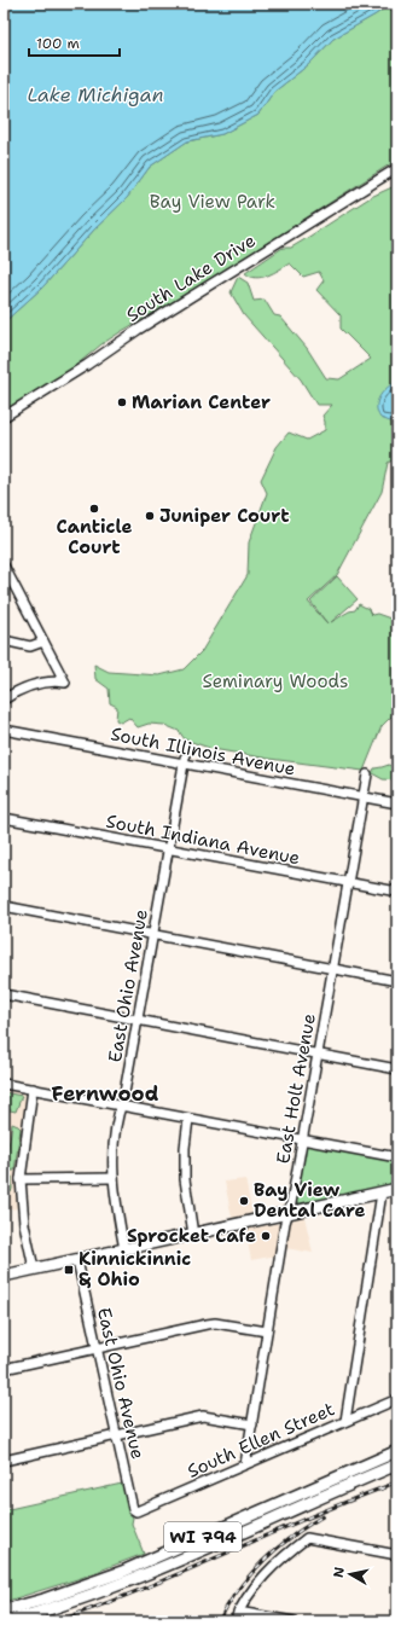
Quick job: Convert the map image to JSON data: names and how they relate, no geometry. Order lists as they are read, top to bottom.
{
  "streets": {
    "main road": ["WI 794"],
    "street": [
      "South Lake Drive",
      "South Illinois Avenue",
      "South Indiana Avenue",
      "East Ohio Avenue",
      "East Holt Avenue",
      "South Ellen Street"
    ]
  },
  "crossings": [
    ["South Illinois Avenue", "East Ohio Avenue"],
    ["South Illinois Avenue", "East Holt Avenue"],
    ["South Indiana Avenue", "East Ohio Avenue"],
    ["South Indiana Avenue", "East Holt Avenue"],
    ["East Ohio Avenue", "South Ellen Street"],
    ["East Holt Avenue", "South Ellen Street"]
  ],
  "districts": ["Fernwood"],
  "water": ["Lake Michigan"],
  "parks": ["Bay View Park", "Seminary Woods"],
  "places": {
    "other": [
      "Marian Center",
      "Canticle Court",
      "Juniper Court",
      "Bay View Dental Care",
      "Sprocket Cafe"
    ],
    "transit": ["Kinnickinnic & Ohio"]
  },
  "scale_bar": "100 m",
  "north": "left"
}
